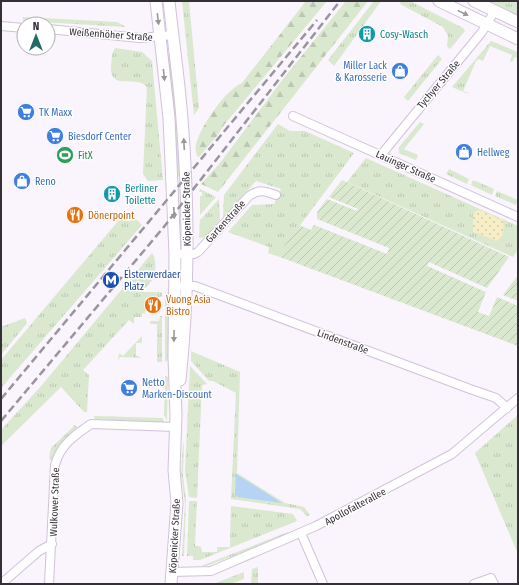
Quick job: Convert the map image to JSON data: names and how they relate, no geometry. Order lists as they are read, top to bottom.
{
  "streets": {
    "main road": ["Köpenicker Straße"],
    "street": [
      "Weißenhöher Straße",
      "Tychyer Straße",
      "Lauinger Straße",
      "Gartenstraße",
      "Lindenstraße",
      "Wulkower Straße",
      "Apollofalterallee"
    ]
  },
  "crossings": [
    ["Weißenhöher Straße", "Köpenicker Straße"],
    ["Tychyer Straße", "Lauinger Straße"],
    ["Köpenicker Straße", "Gartenstraße"],
    ["Köpenicker Straße", "Lindenstraße"],
    ["Köpenicker Straße", "Wulkower Straße"],
    ["Köpenicker Straße", "Apollofalterallee"],
    ["Lindenstraße", "Apollofalterallee"]
  ],
  "places": {
    "building": ["Cosy-Wasch", "Berliner Toilette"],
    "shop": ["Miller Lack & Karosserie", "Hellweg", "Reno"],
    "supermarket": ["TK Maxx", "Biesdorf Center", "Netto Marken-Discount"],
    "sports": ["FitX"],
    "restaurant": ["Dönerpoint", "Vuong Asia Bistro"],
    "metro station": ["Elsterwerdaer Platz"]
  },
  "north": "top"
}
